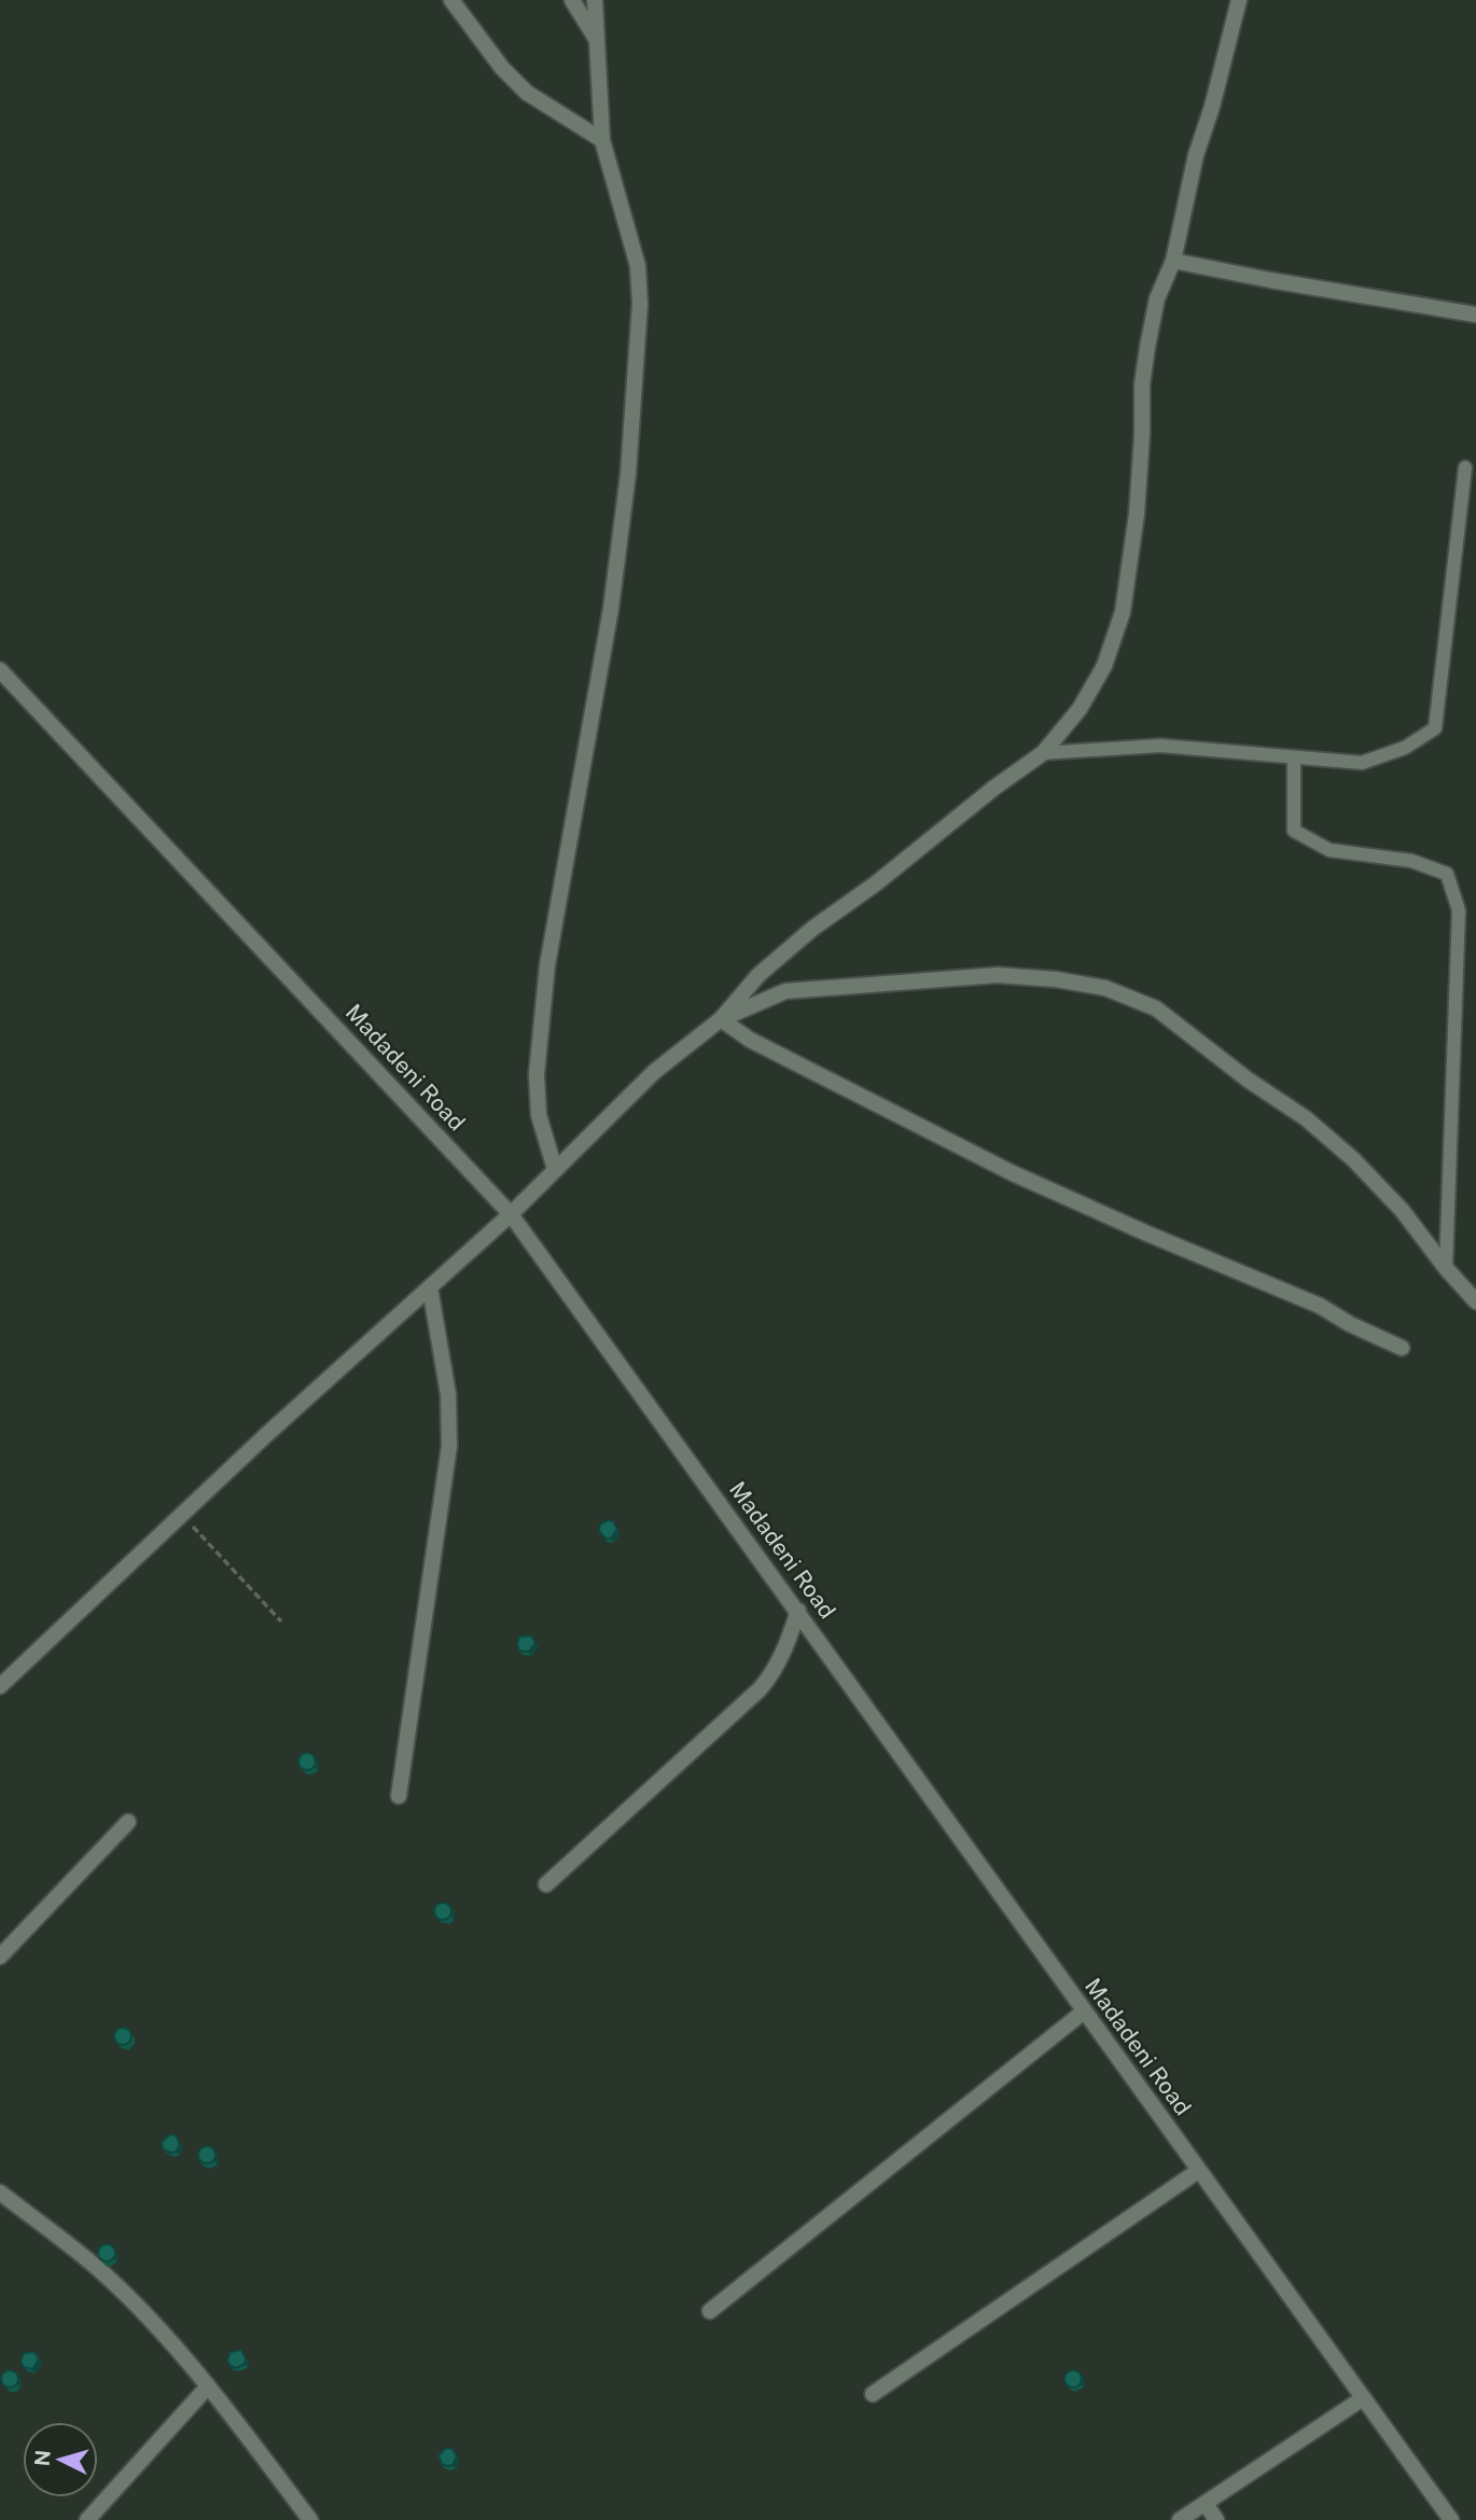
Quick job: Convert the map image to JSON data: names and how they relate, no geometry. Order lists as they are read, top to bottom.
{
  "streets": {
    "street": ["Madadeni Road"]
  },
  "north": "left"
}
